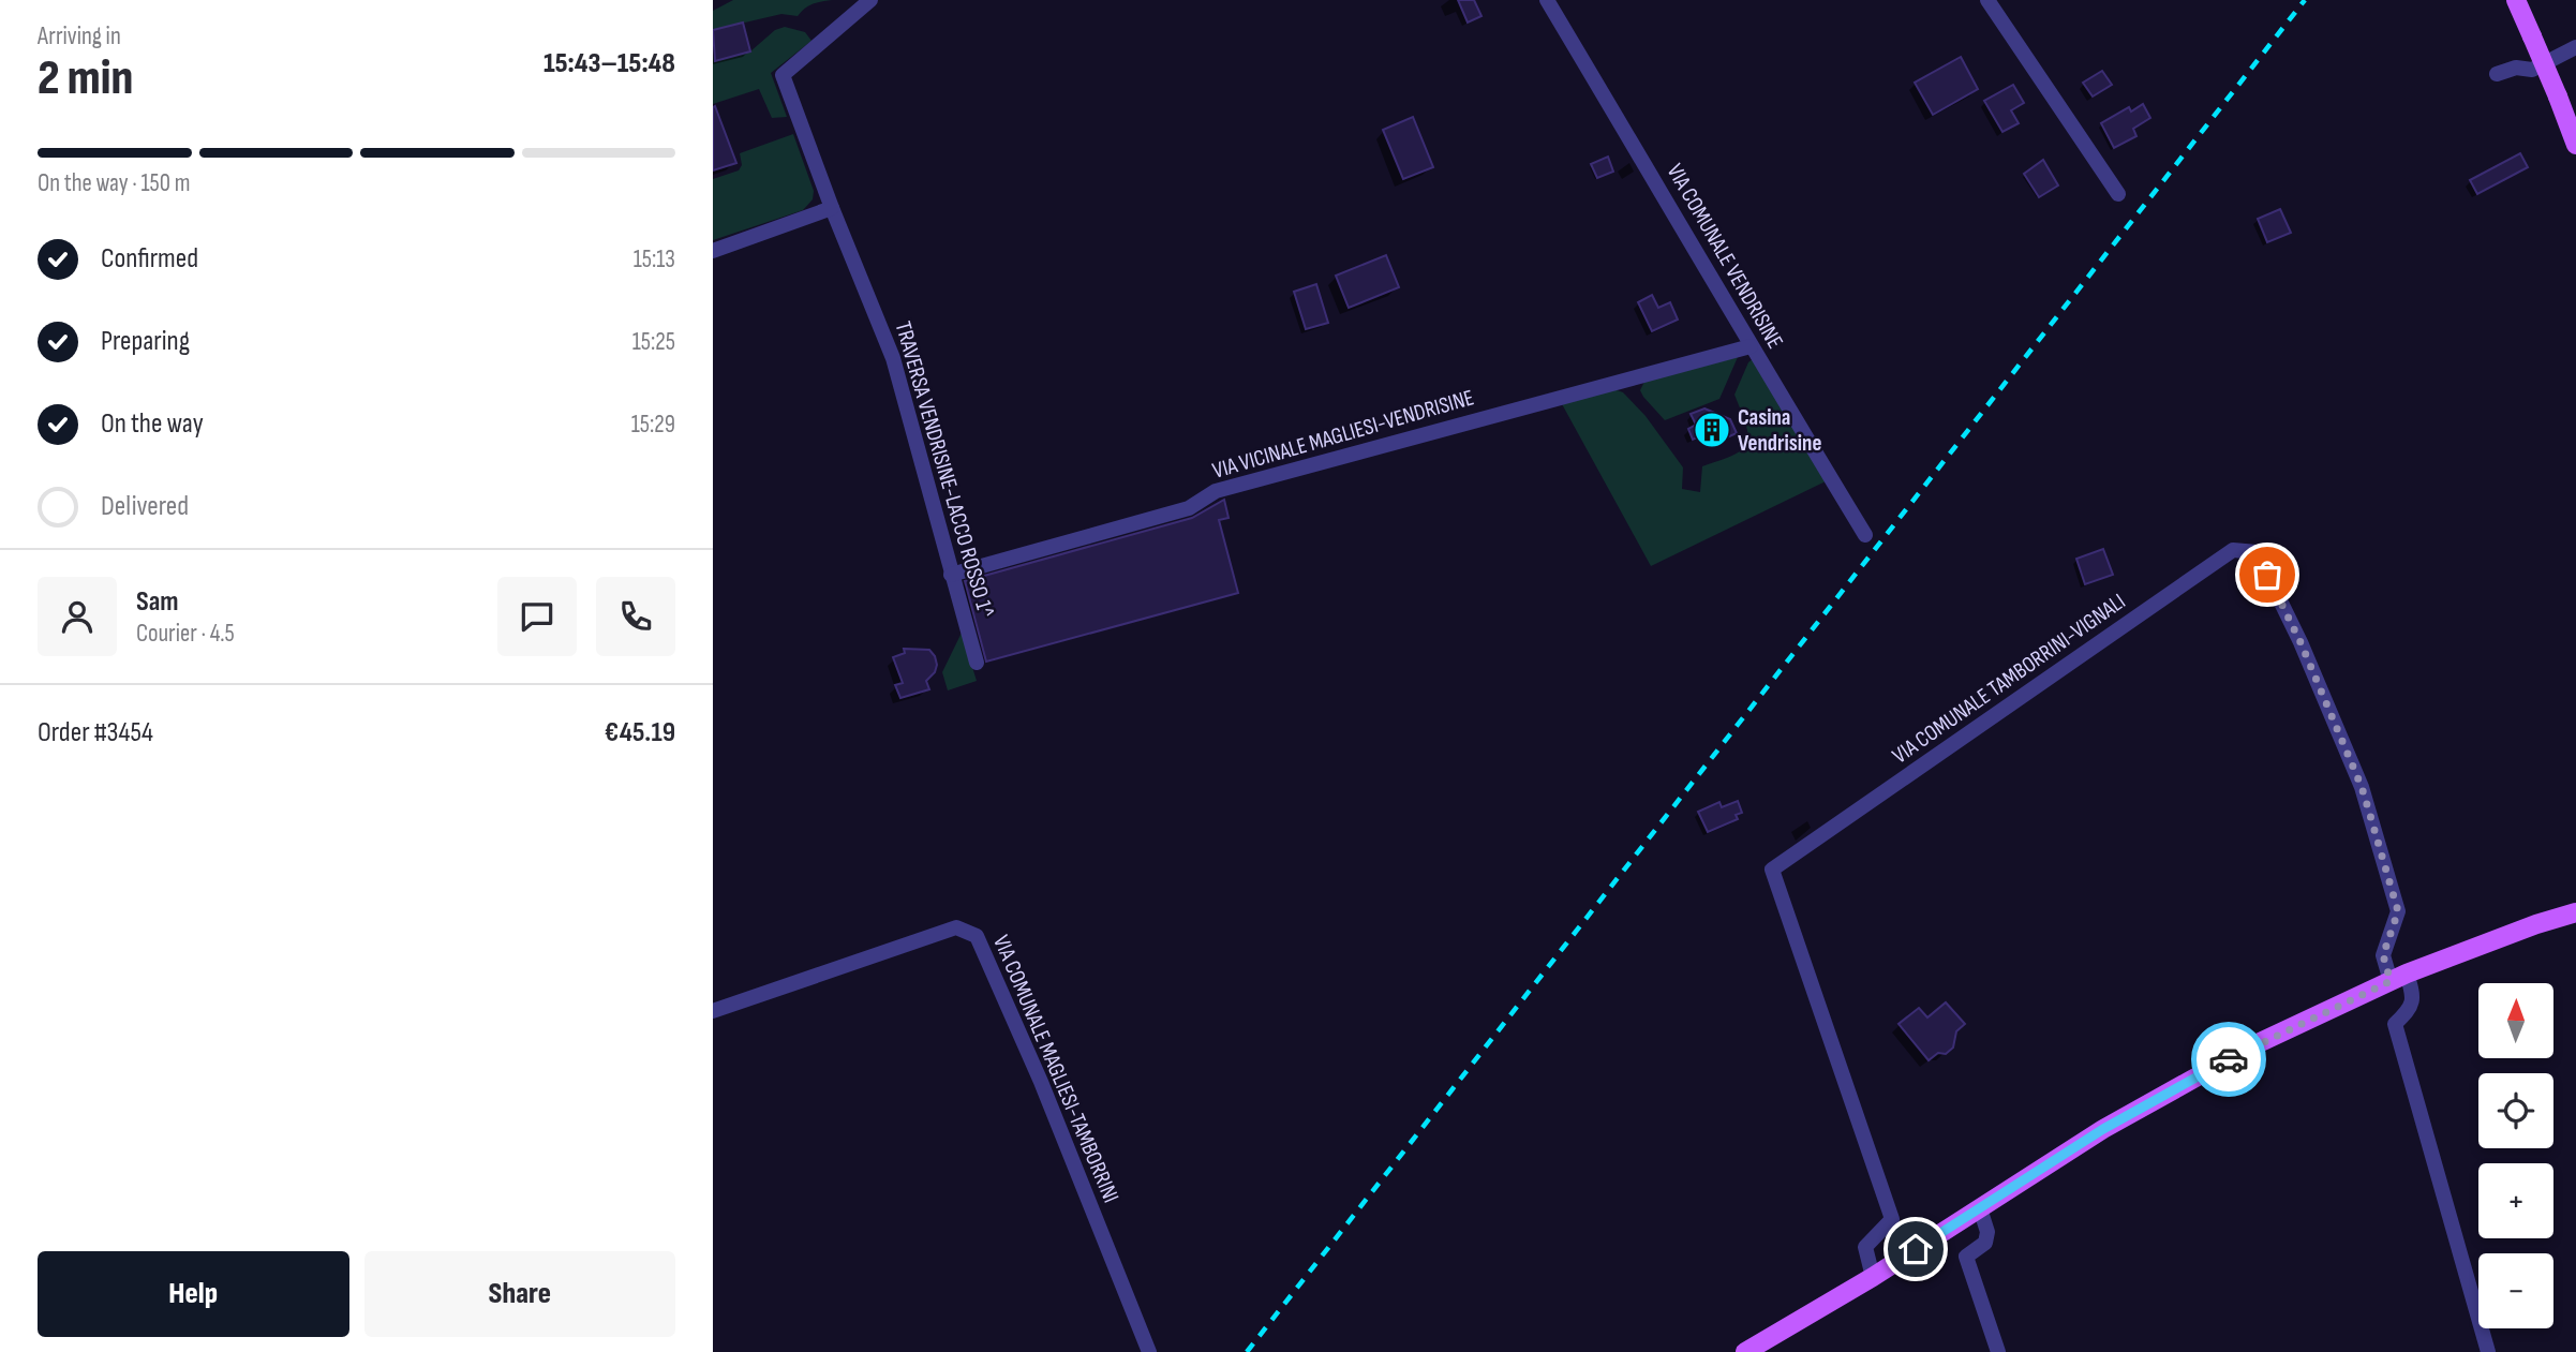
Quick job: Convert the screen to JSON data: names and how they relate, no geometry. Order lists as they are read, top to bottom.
{
  "streets": {
    "street": [
      "VIA COMUNALE VENDRISINE",
      "VIA VICINALE MAGLIESI-VENDRISINE",
      "TRAVERSA VENDRISINE-LACCO ROSSO 1^",
      "VIA COMUNALE TAMBORRINI-VIGNALI",
      "VIA COMUNALE MAGLIESI-TAMBORRINI"
    ]
  },
  "crossings": [
    ["VIA COMUNALE VENDRISINE", "VIA VICINALE MAGLIESI-VENDRISINE"],
    ["VIA VICINALE MAGLIESI-VENDRISINE", "TRAVERSA VENDRISINE-LACCO ROSSO 1^"]
  ],
  "places": {
    "building": ["Casina Vendrisine"]
  },
  "north": "top",
  "page": {
    "heading": ["2 min", "Arriving in", "15:43–15:48"],
    "panel": [
      "Sam",
      "Courier · 4.5",
      "Order #3454",
      "€45.19"
    ],
    "bar": "On the way · 150 m",
    "list": [
      ["Confirmed", "15:13"],
      ["Preparing", "15:25"],
      ["On the way", "15:29"],
      "Delivered"
    ],
    "map_buttons": ["+", "−"],
    "buttons": ["Help", "Share"]
  }
}
